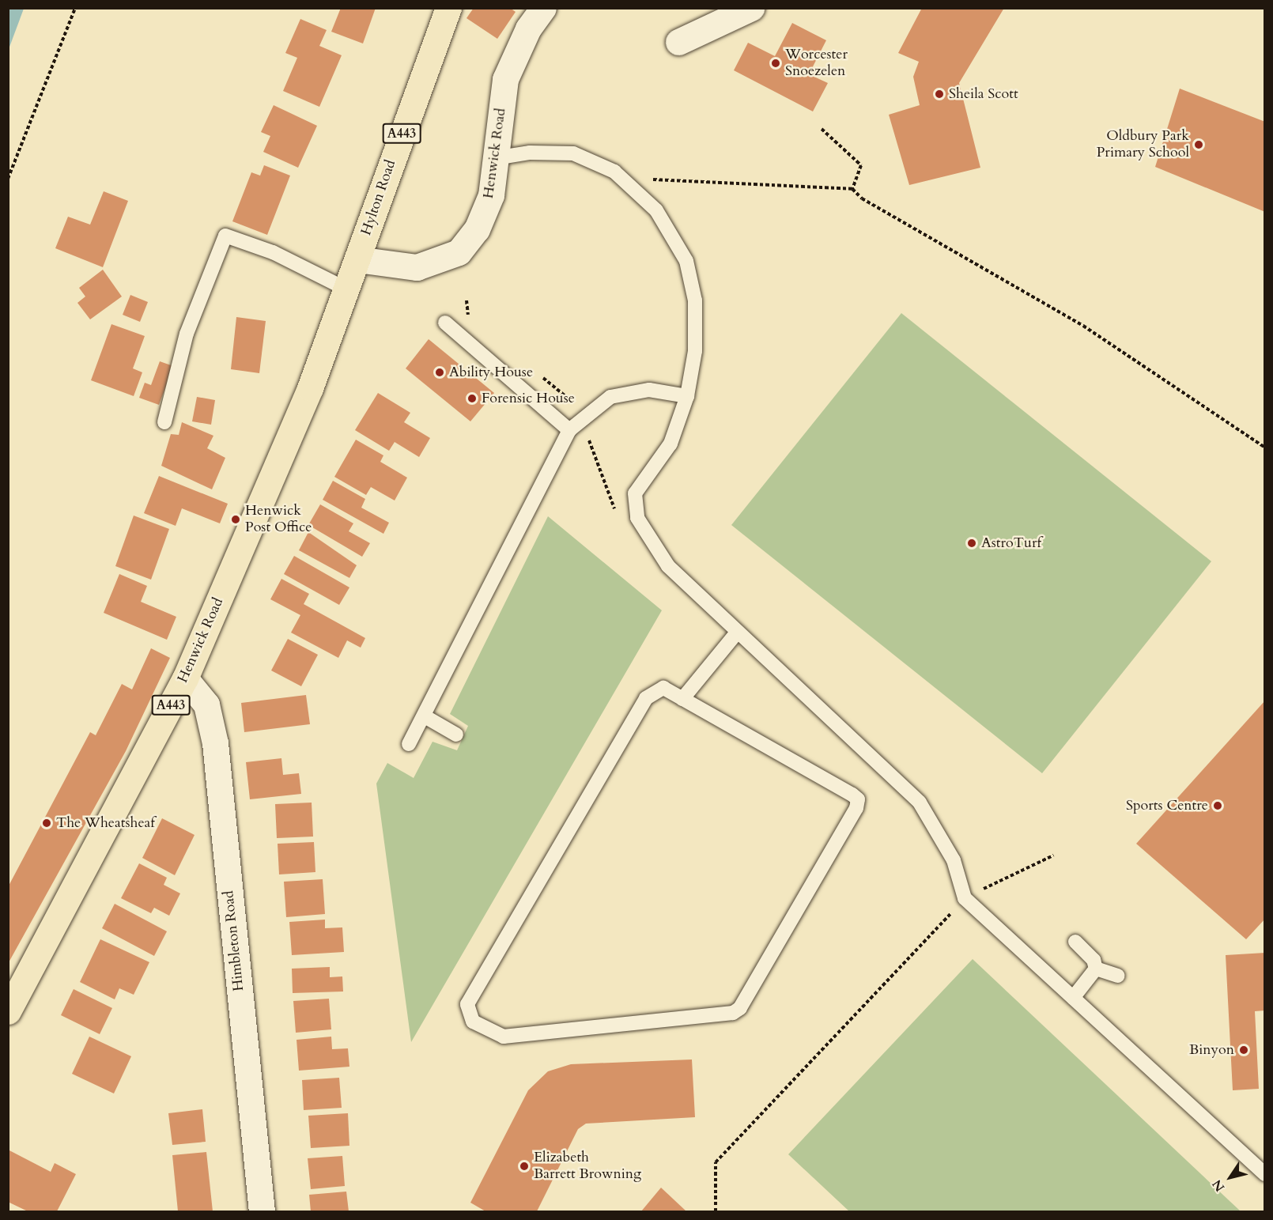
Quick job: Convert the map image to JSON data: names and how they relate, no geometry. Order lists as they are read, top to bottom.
{
  "streets": {
    "main road": ["A443", "Henwick Road", "Hylton Road"],
    "street": ["Himbleton Road"]
  },
  "crossings": [
    ["Henwick Road", "Hylton Road"],
    ["Henwick Road", "Himbleton Road"]
  ],
  "places": [
    "Worcester Snoezelen",
    "Sheila Scott",
    "Oldbury Park Primary School",
    "Ability House",
    "Forensic House",
    "Henwick Post Office",
    "AstroTurf",
    "Sports Centre",
    "The Wheatsheaf",
    "Binyon",
    "Elizabeth Barrett Browning"
  ],
  "north": "bottom left"
}
